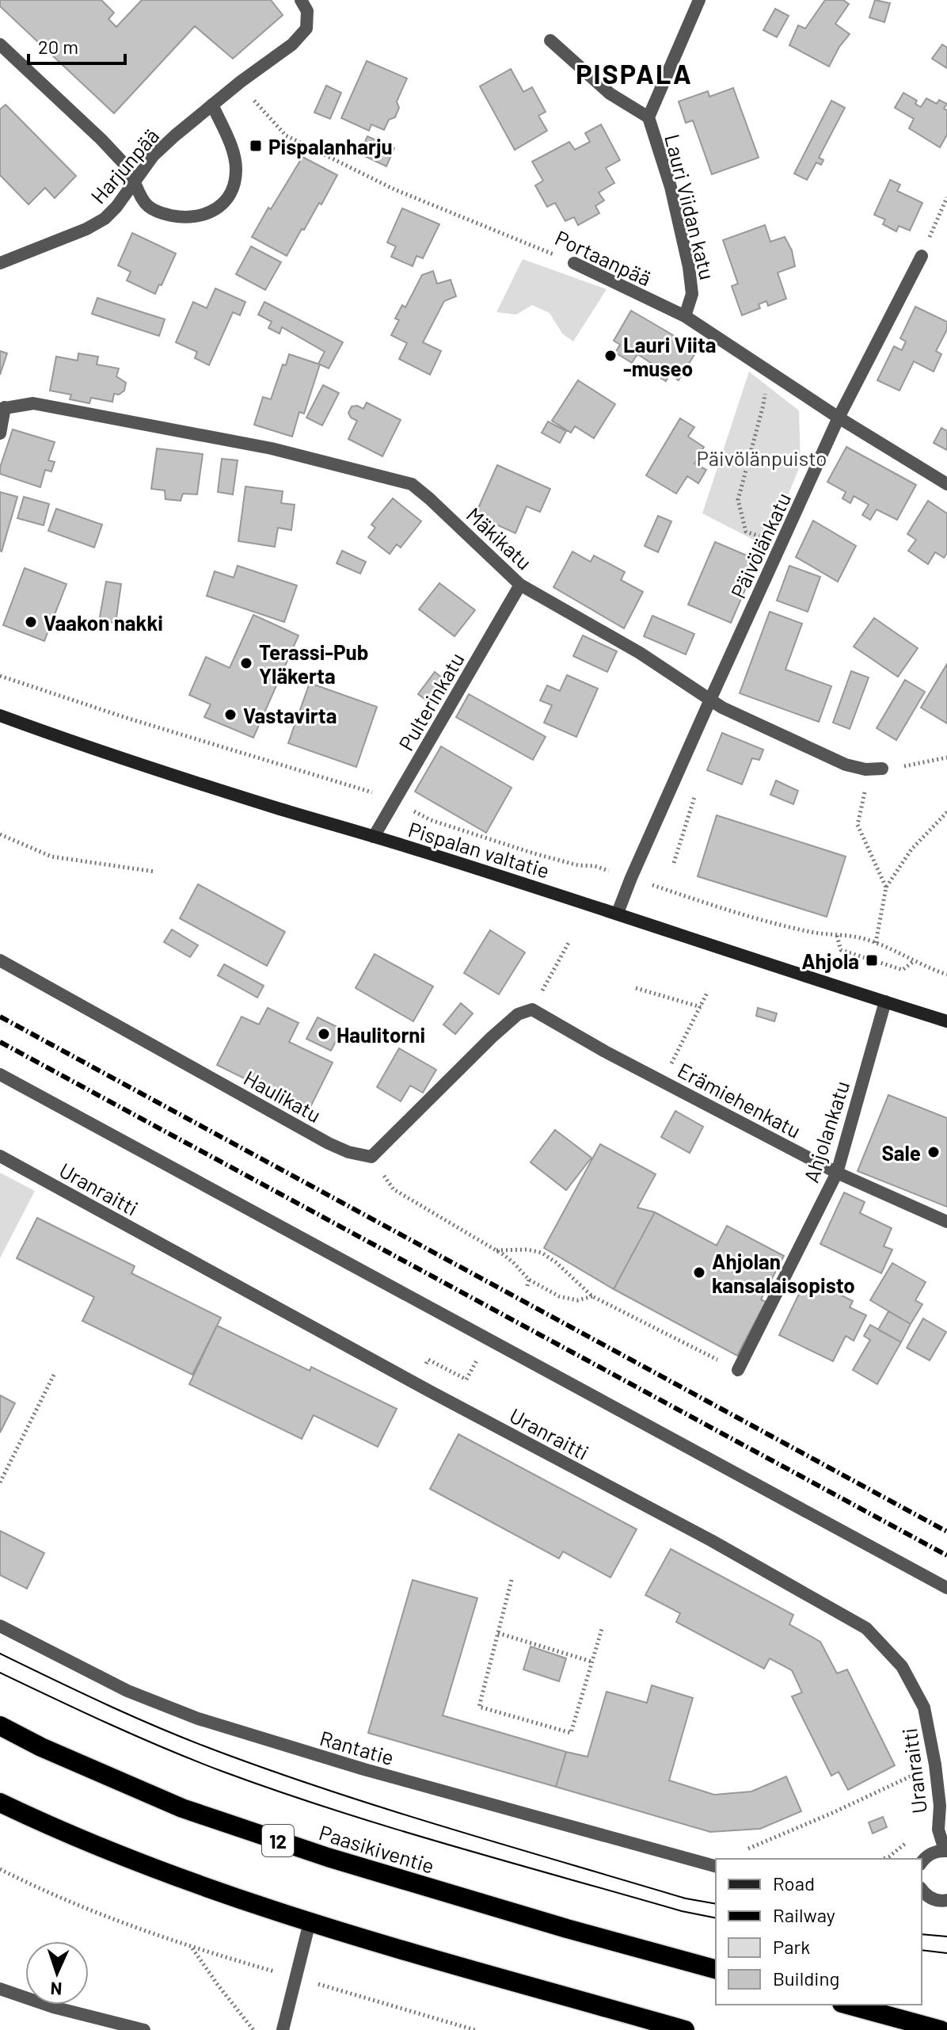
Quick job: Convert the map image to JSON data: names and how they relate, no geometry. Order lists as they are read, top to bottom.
{
  "streets": {
    "highway": ["12", "Paasikiventie"],
    "main road": ["Pispalan valtatie"],
    "street": [
      "Harjunpää",
      "Lauri Viidan katu",
      "Portaanpää",
      "Mäkikatu",
      "Päivölänkatu",
      "Pulterinkatu",
      "Haulikatu",
      "Erämiehenkatu",
      "Ahjolankatu",
      "Uranraitti",
      "Rantatie"
    ]
  },
  "crossings": [
    ["Harjunpää", "Portaanpää"],
    ["Lauri Viidan katu", "Portaanpää"],
    ["Portaanpää", "Päivölänkatu"],
    ["Mäkikatu", "Päivölänkatu"],
    ["Mäkikatu", "Pulterinkatu"],
    ["Päivölänkatu", "Pispalan valtatie"],
    ["Pulterinkatu", "Pispalan valtatie"],
    ["Pispalan valtatie", "Ahjolankatu"],
    ["Erämiehenkatu", "Ahjolankatu"]
  ],
  "districts": ["PISPALA"],
  "parks": ["Päivölänpuisto"],
  "places": {
    "transit": ["Pispalanharju", "Ahjola"],
    "other": [
      "Lauri Viita -museo",
      "Vaakon nakki",
      "Terassi-Pub Yläkerta",
      "Vastavirta",
      "Haulitorni",
      "Sale",
      "Ahjolan kansalaisopisto"
    ]
  },
  "legend": [
    "Road",
    "Railway",
    "Park",
    "Building"
  ],
  "scale_bar": "20 m",
  "north": "bottom"
}
